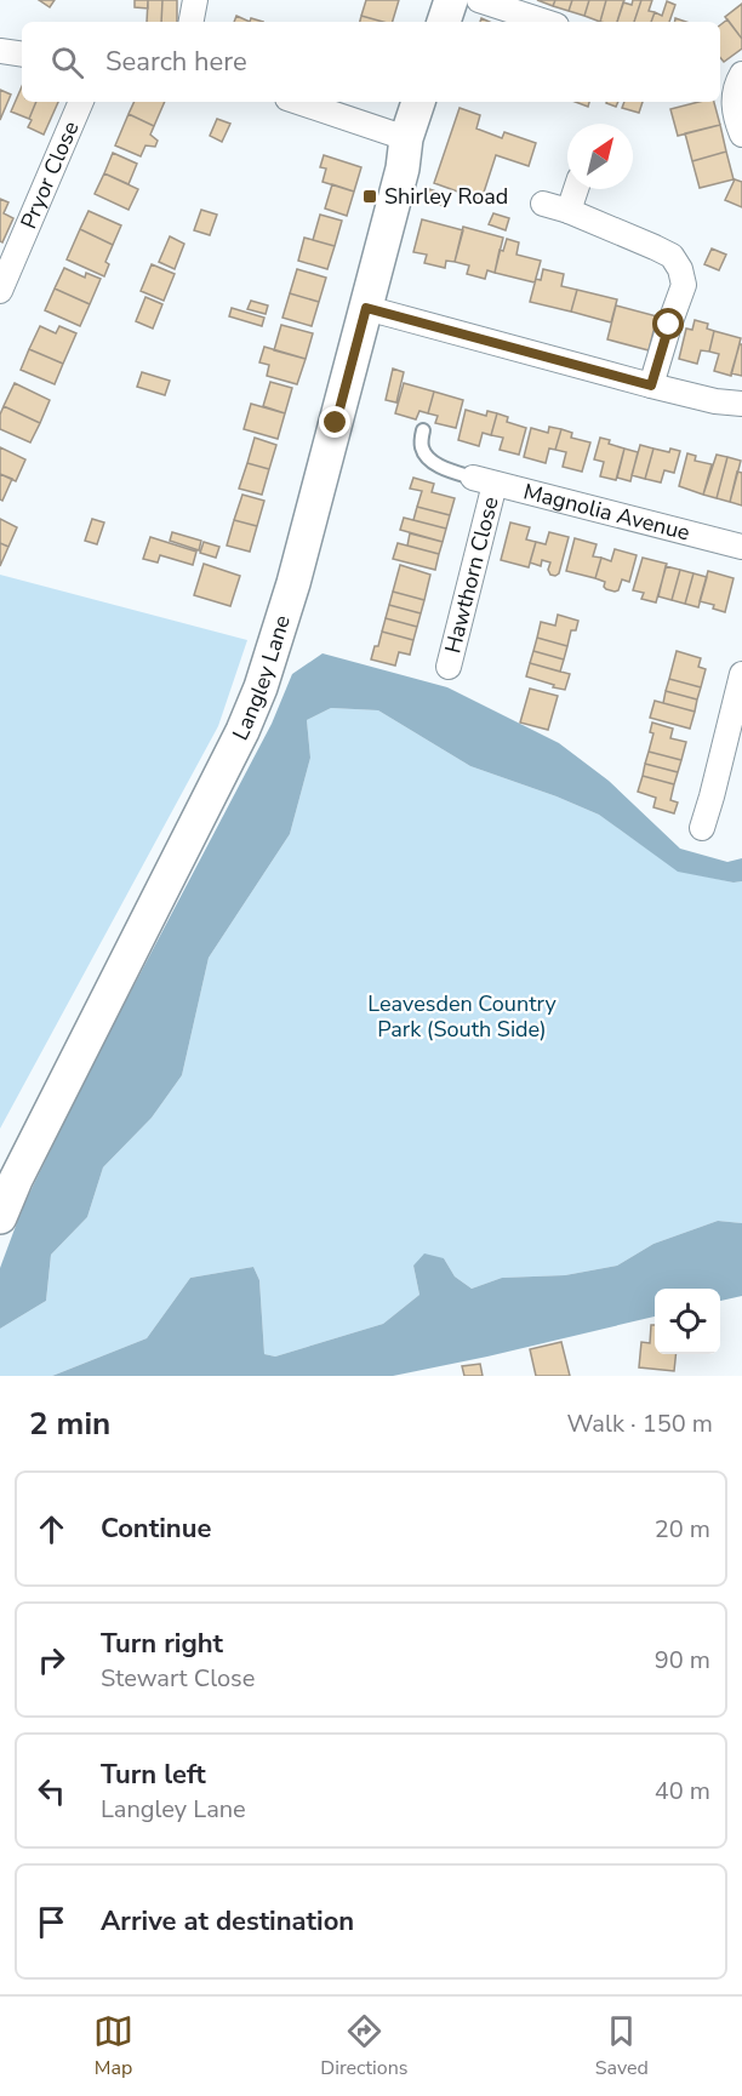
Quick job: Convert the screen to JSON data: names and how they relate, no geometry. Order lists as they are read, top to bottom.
{
  "streets": {
    "street": [
      "Pryor Close",
      "Magnolia Avenue",
      "Hawthorn Close",
      "Langley Lane"
    ]
  },
  "crossings": [
    ["Magnolia Avenue", "Hawthorn Close"]
  ],
  "parks": ["Leavesden Country Park (South Side)"],
  "places": {
    "transit": ["Shirley Road"]
  },
  "north": "top right",
  "page": {
    "search": "Search here",
    "heading": ["2 min", "Walk · 150 m"],
    "list": [
      ["Continue", "20 m"],
      ["Turn right", "Stewart Close", "90 m"],
      ["Turn left", "Langley Lane", "40 m"],
      "Arrive at destination"
    ],
    "nav": ["Map", "Directions", "Saved"]
  }
}
